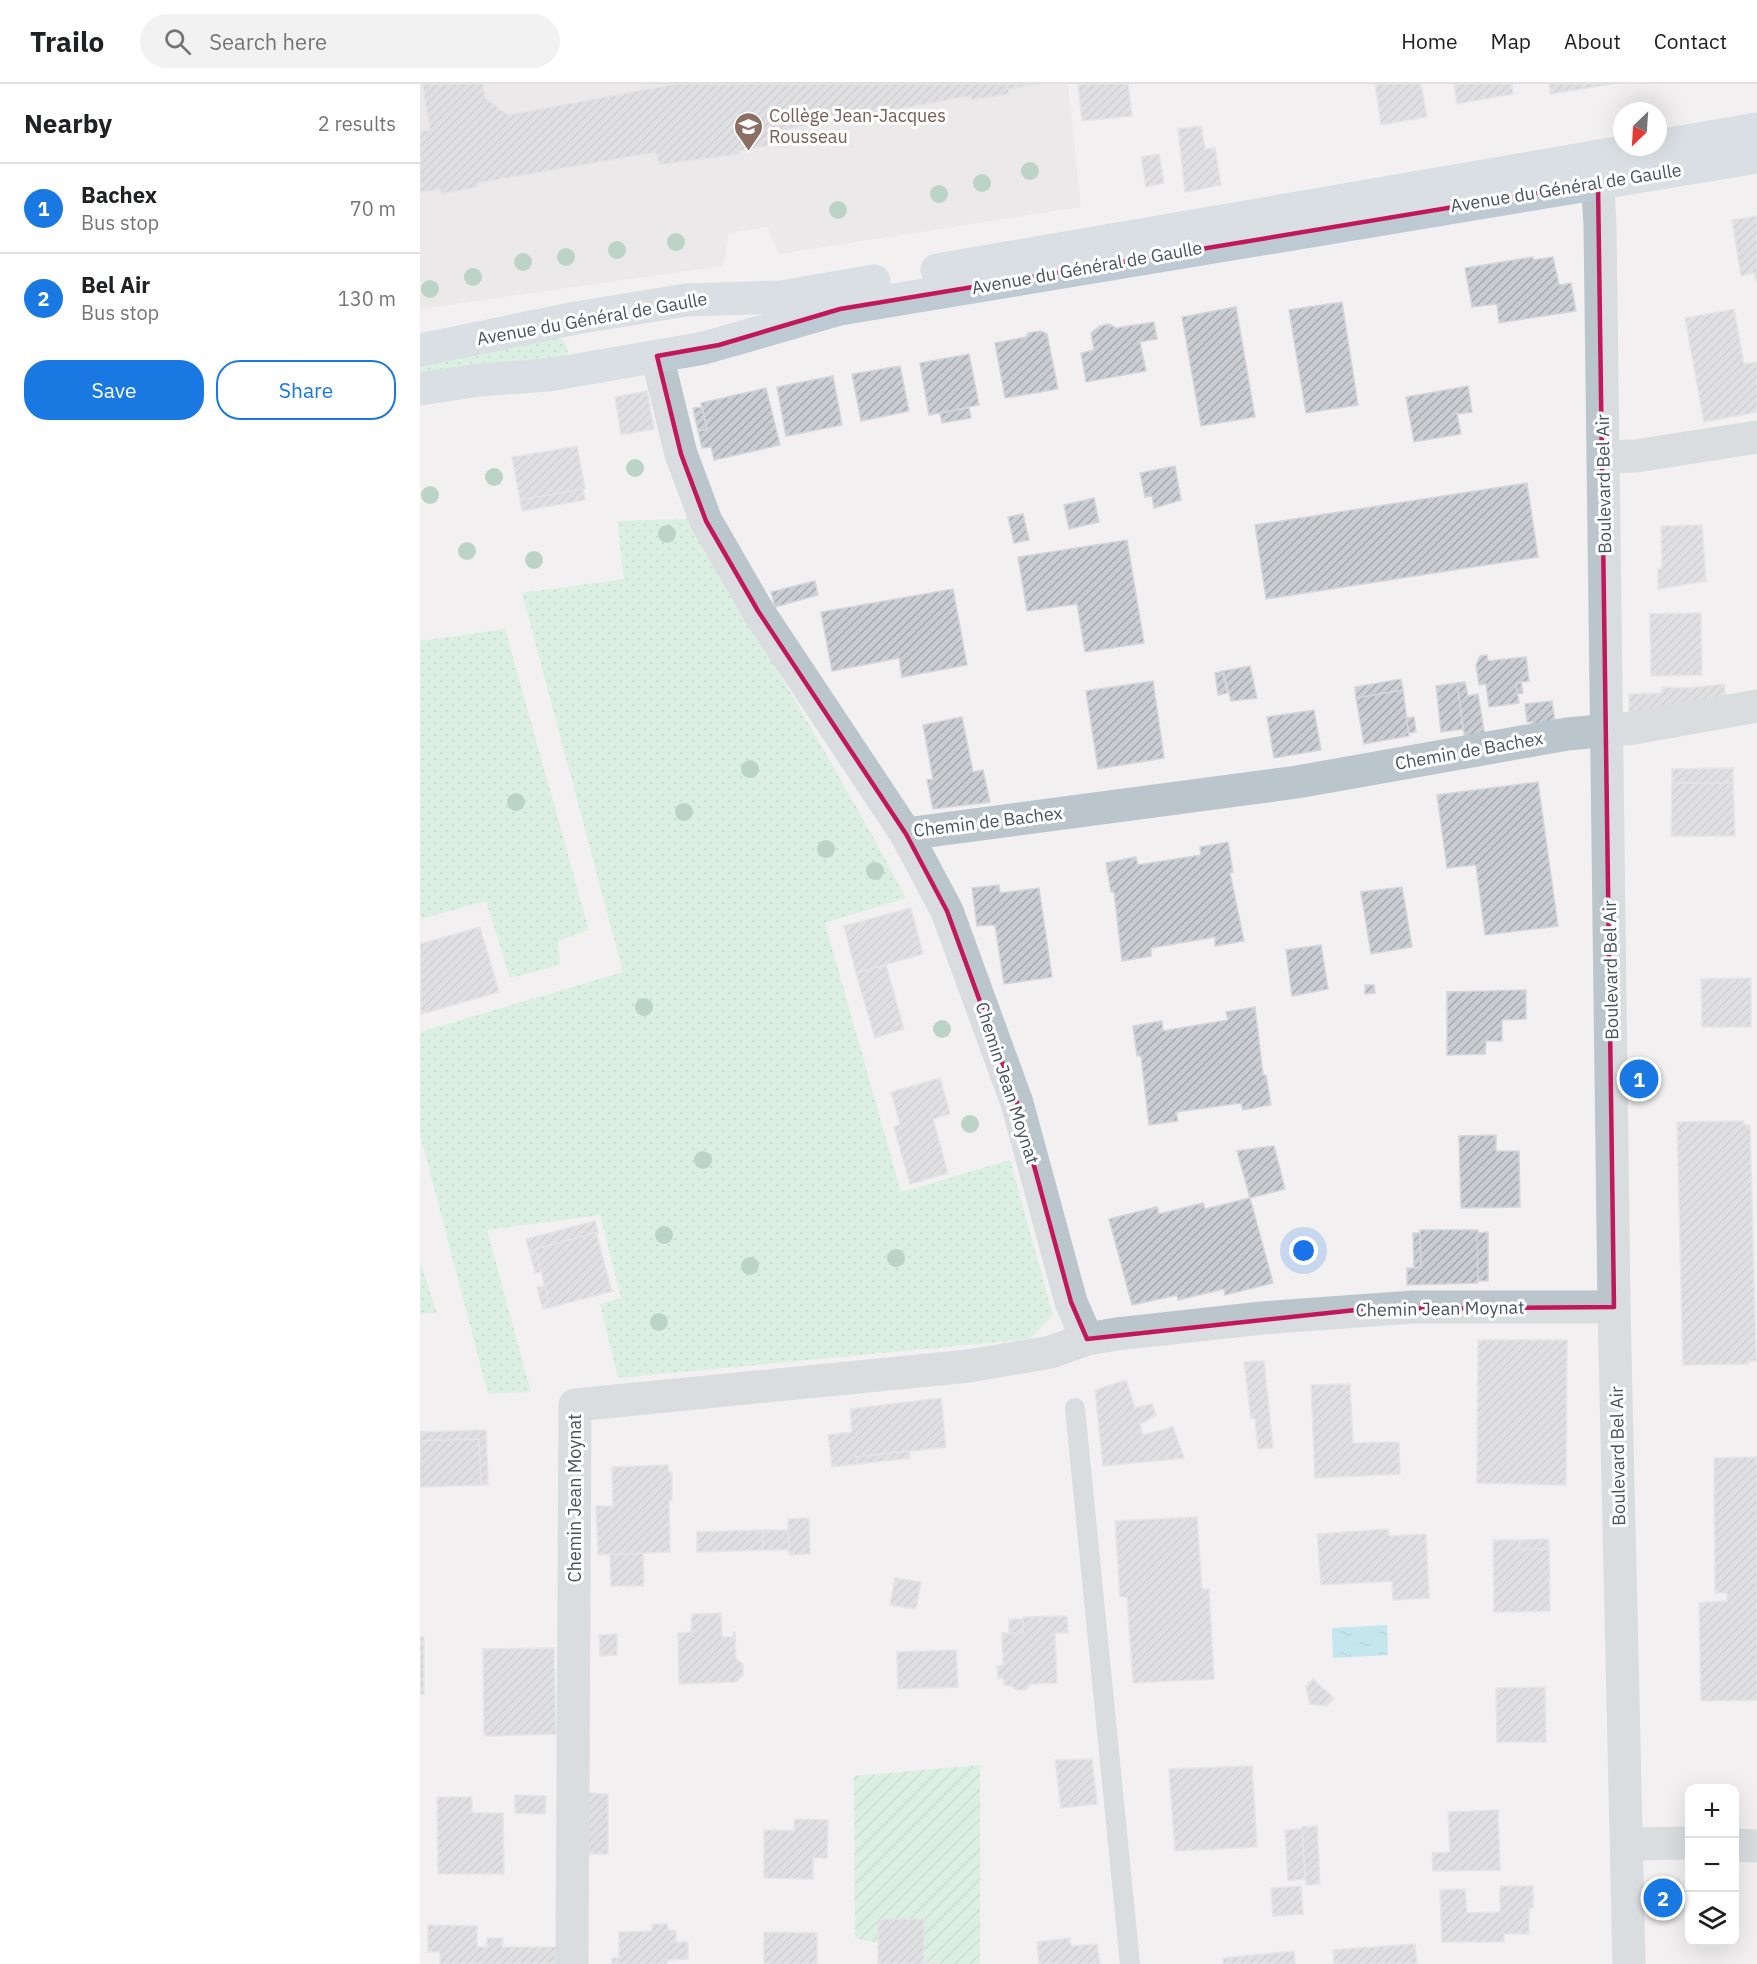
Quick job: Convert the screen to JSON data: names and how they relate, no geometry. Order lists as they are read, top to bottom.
{
  "streets": {
    "main road": ["Avenue du Général de Gaulle"],
    "street": ["Boulevard Bel Air", "Chemin de Bachex", "Chemin Jean Moynat"]
  },
  "crossings": [
    ["Avenue du Général de Gaulle", "Boulevard Bel Air"],
    ["Avenue du Général de Gaulle", "Chemin de Bachex"],
    ["Boulevard Bel Air", "Chemin de Bachex"],
    ["Boulevard Bel Air", "Chemin Jean Moynat"],
    ["Chemin de Bachex", "Chemin Jean Moynat"]
  ],
  "places": {
    "school or university": ["Collège Jean-Jacques Rousseau"]
  },
  "north": "bottom left",
  "page": {
    "header": "Trailo",
    "search": "Search here",
    "nav": [
      "Home",
      "Map",
      "About",
      "Contact"
    ],
    "heading": ["Nearby", "2 results"],
    "list": [
      {
        "mark": "1",
        "name": "Bachex",
        "note": "Bus stop",
        "value": "70 m"
      },
      {
        "mark": "2",
        "name": "Bel Air",
        "note": "Bus stop",
        "value": "130 m"
      }
    ],
    "buttons": ["Save", "Share"],
    "pins": ["1", "2"],
    "map_buttons": ["+", "−"]
  }
}
